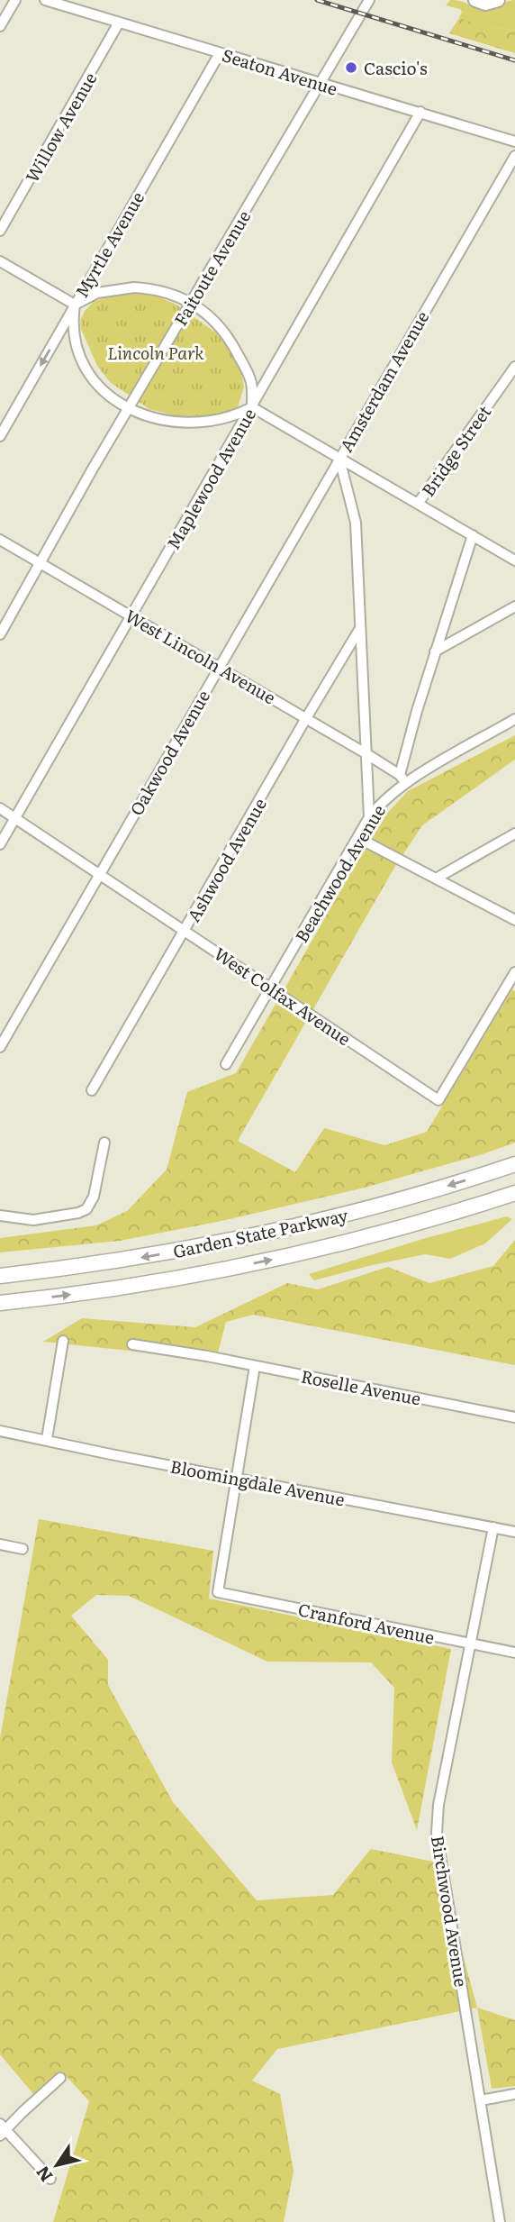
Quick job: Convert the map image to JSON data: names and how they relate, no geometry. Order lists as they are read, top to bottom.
{
  "streets": {
    "highway": ["Garden State Parkway"],
    "street": [
      "Seaton Avenue",
      "Willow Avenue",
      "Myrtle Avenue",
      "Faitoute Avenue",
      "Amsterdam Avenue",
      "Bridge Street",
      "Maplewood Avenue",
      "West Lincoln Avenue",
      "Oakwood Avenue",
      "Ashwood Avenue",
      "Beachwood Avenue",
      "West Colfax Avenue",
      "Roselle Avenue",
      "Bloomingdale Avenue",
      "Cranford Avenue",
      "Birchwood Avenue"
    ]
  },
  "crossings": [
    ["Seaton Avenue", "Willow Avenue"],
    ["Seaton Avenue", "Myrtle Avenue"],
    ["Seaton Avenue", "Faitoute Avenue"],
    ["Seaton Avenue", "Maplewood Avenue"],
    ["Faitoute Avenue", "West Lincoln Avenue"],
    ["Amsterdam Avenue", "West Lincoln Avenue"],
    ["Amsterdam Avenue", "Oakwood Avenue"],
    ["Amsterdam Avenue", "Ashwood Avenue"],
    ["Amsterdam Avenue", "Beachwood Avenue"],
    ["Maplewood Avenue", "West Lincoln Avenue"],
    ["Maplewood Avenue", "West Colfax Avenue"],
    ["West Lincoln Avenue", "Oakwood Avenue"],
    ["West Lincoln Avenue", "Ashwood Avenue"],
    ["West Lincoln Avenue", "Beachwood Avenue"],
    ["Oakwood Avenue", "West Colfax Avenue"],
    ["Ashwood Avenue", "West Colfax Avenue"],
    ["Beachwood Avenue", "West Colfax Avenue"],
    ["Bloomingdale Avenue", "Cranford Avenue"],
    ["Bloomingdale Avenue", "Birchwood Avenue"],
    ["Cranford Avenue", "Birchwood Avenue"]
  ],
  "parks": ["Lincoln Park"],
  "places": ["Cascio's"],
  "north": "bottom left"
}
